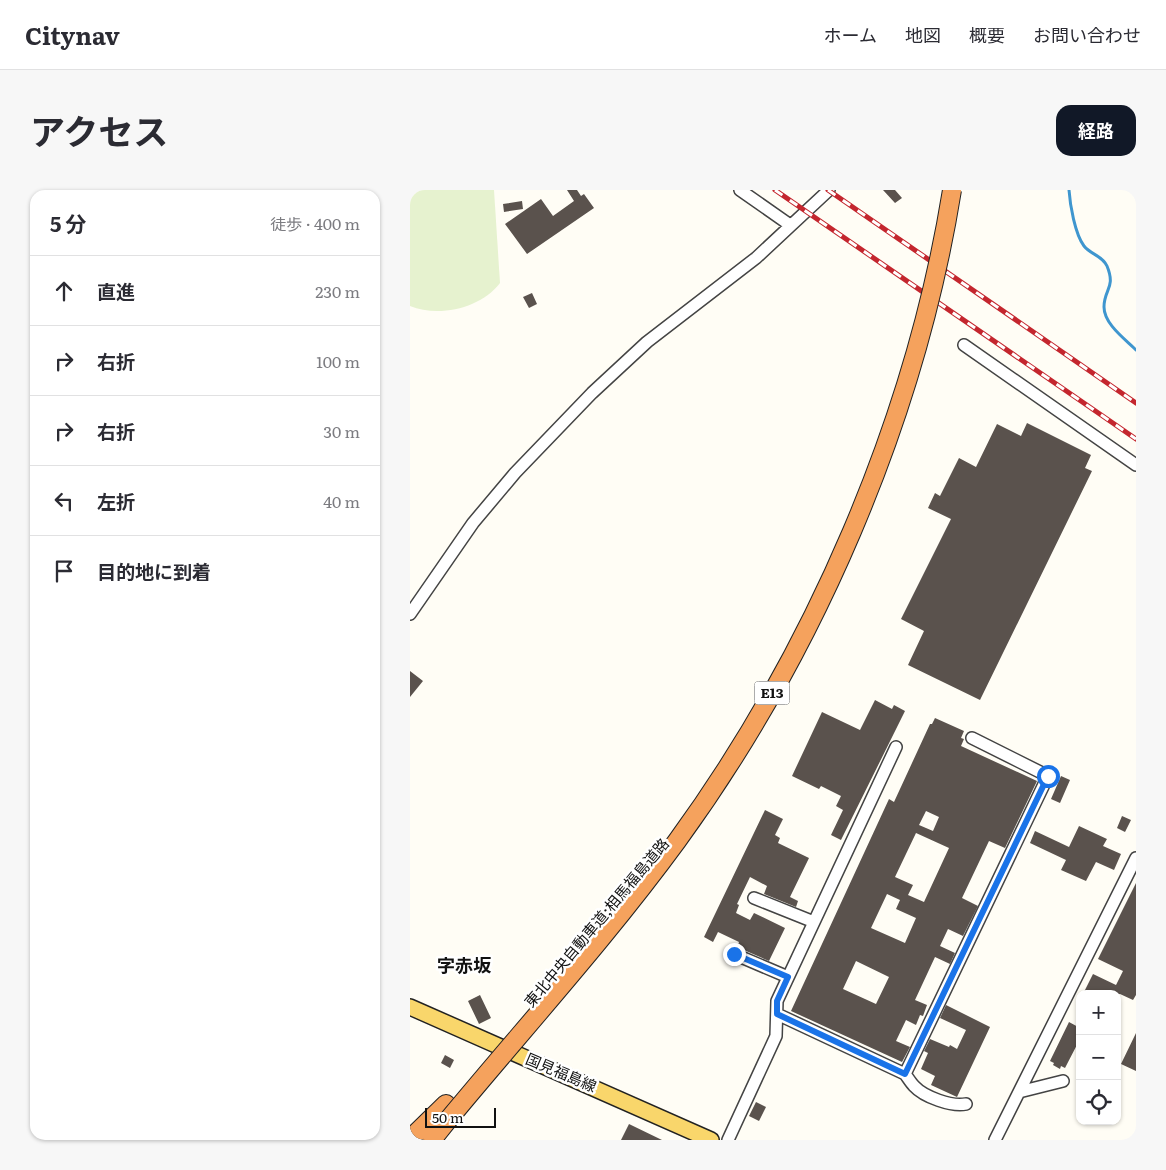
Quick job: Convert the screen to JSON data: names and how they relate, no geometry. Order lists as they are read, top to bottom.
{
  "streets": {
    "highway": ["E13", "東北中央自動車道;相馬福島道路"],
    "main road": ["国見福島線"]
  },
  "districts": ["字赤坂"],
  "scale_bar": "50 m",
  "page": {
    "header": "Citynav",
    "nav": [
      "ホーム",
      "地図",
      "概要",
      "お問い合わせ"
    ],
    "title": "アクセス",
    "buttons": "経路",
    "heading": ["5 分", "徒歩 · 400 m"],
    "list": [
      ["直進", "230 m"],
      ["右折", "100 m"],
      ["右折", "30 m"],
      ["左折", "40 m"],
      "目的地に到着"
    ],
    "map_buttons": ["+", "−"],
    "scale": "50 m"
  }
}
